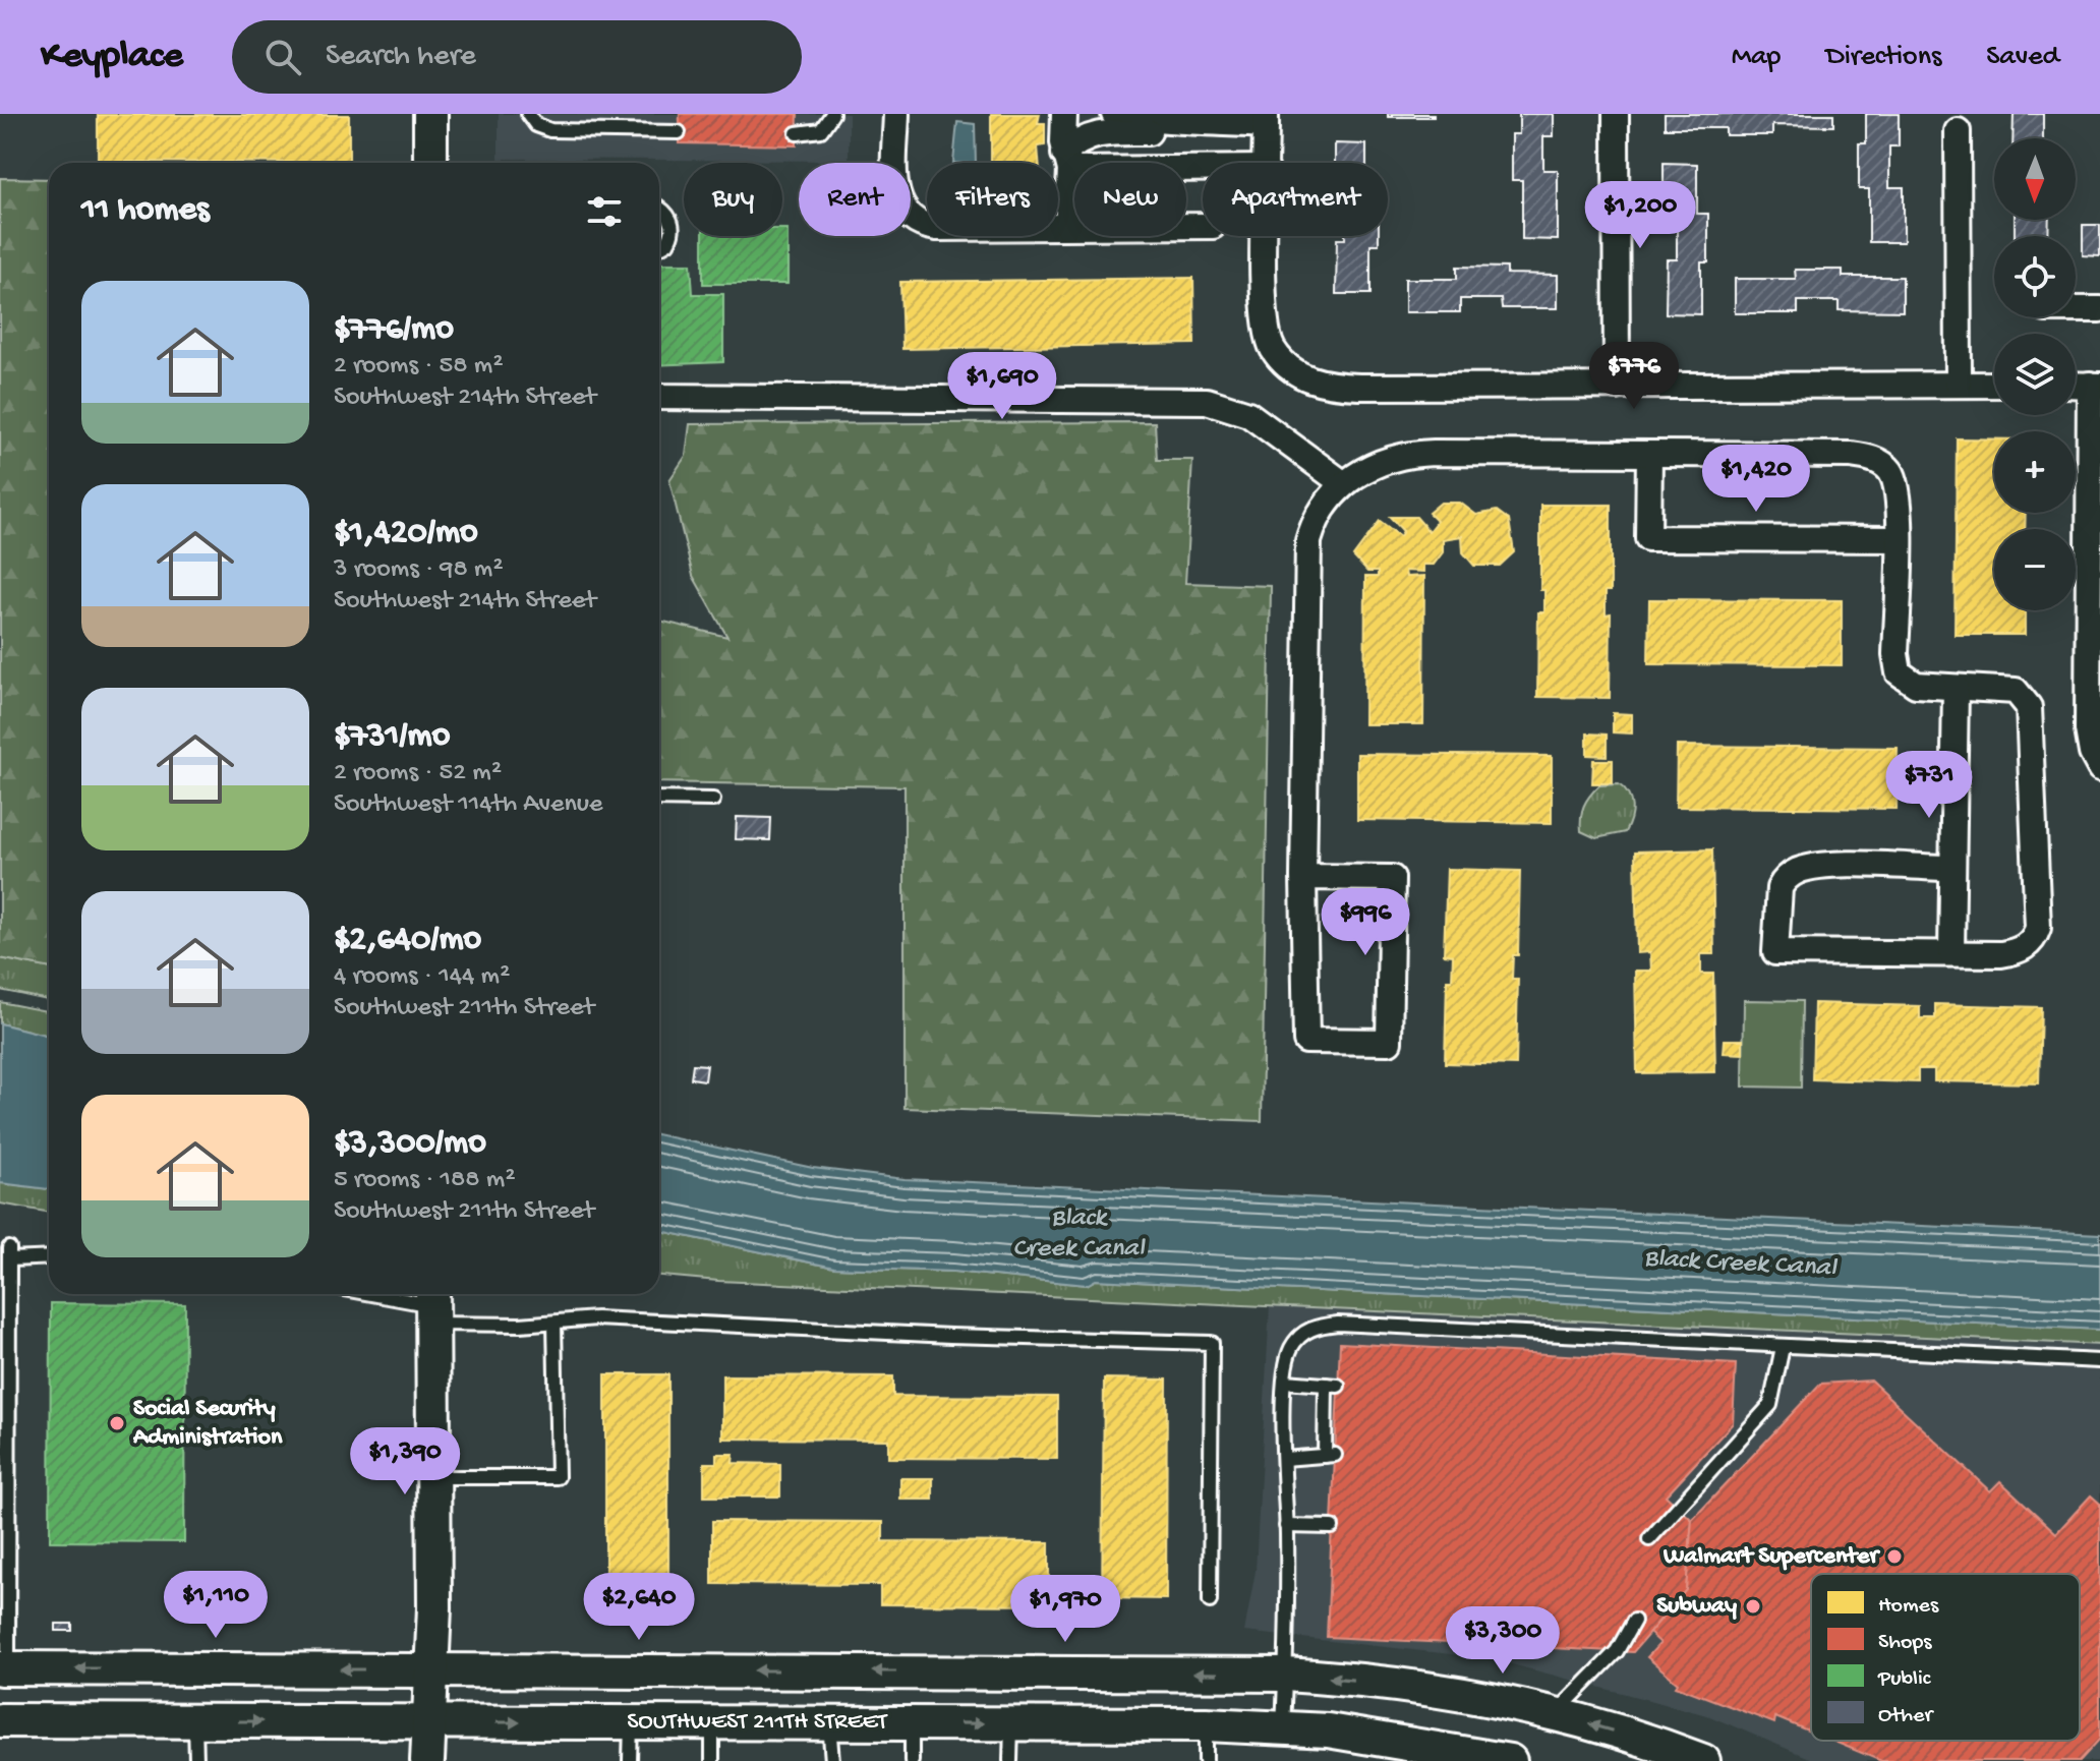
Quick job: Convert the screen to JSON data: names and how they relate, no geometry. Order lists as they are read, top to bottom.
{
  "streets": {
    "main road": ["SOUTHWEST 211TH STREET"]
  },
  "water": ["Black Creek Canal"],
  "places": ["Social Security Administration", "Walmart Supercenter", "Subway"],
  "legend": [
    "Homes",
    "Shops",
    "Public",
    "Other"
  ],
  "north": "bottom",
  "page": {
    "header": "Keyplace",
    "search": "Search here",
    "nav": ["Map", "Directions", "Saved"],
    "map_buttons": ["+", "−"],
    "chip": [
      "Buy",
      "Rent",
      "Filters",
      "New",
      "Apartment"
    ],
    "heading": "11 homes",
    "price": [
      "$1,200",
      "$776",
      "$1,690",
      "$1,420",
      "$731",
      "$996",
      "$1,390",
      "$1,110",
      "$2,640",
      "$1,970",
      "$3,300"
    ],
    "list": [
      {
        "name": "$776/mo",
        "note": "2 rooms · 58 m² · Southwest 214th Street"
      },
      {
        "name": "$1,420/mo",
        "note": "3 rooms · 98 m² · Southwest 214th Street"
      },
      {
        "name": "$731/mo",
        "note": "2 rooms · 52 m² · Southwest 114th Avenue"
      },
      {
        "name": "$2,640/mo",
        "note": "4 rooms · 144 m² · Southwest 211th Street"
      },
      {
        "name": "$3,300/mo",
        "note": "5 rooms · 188 m² · Southwest 211th Street"
      }
    ]
  }
}
